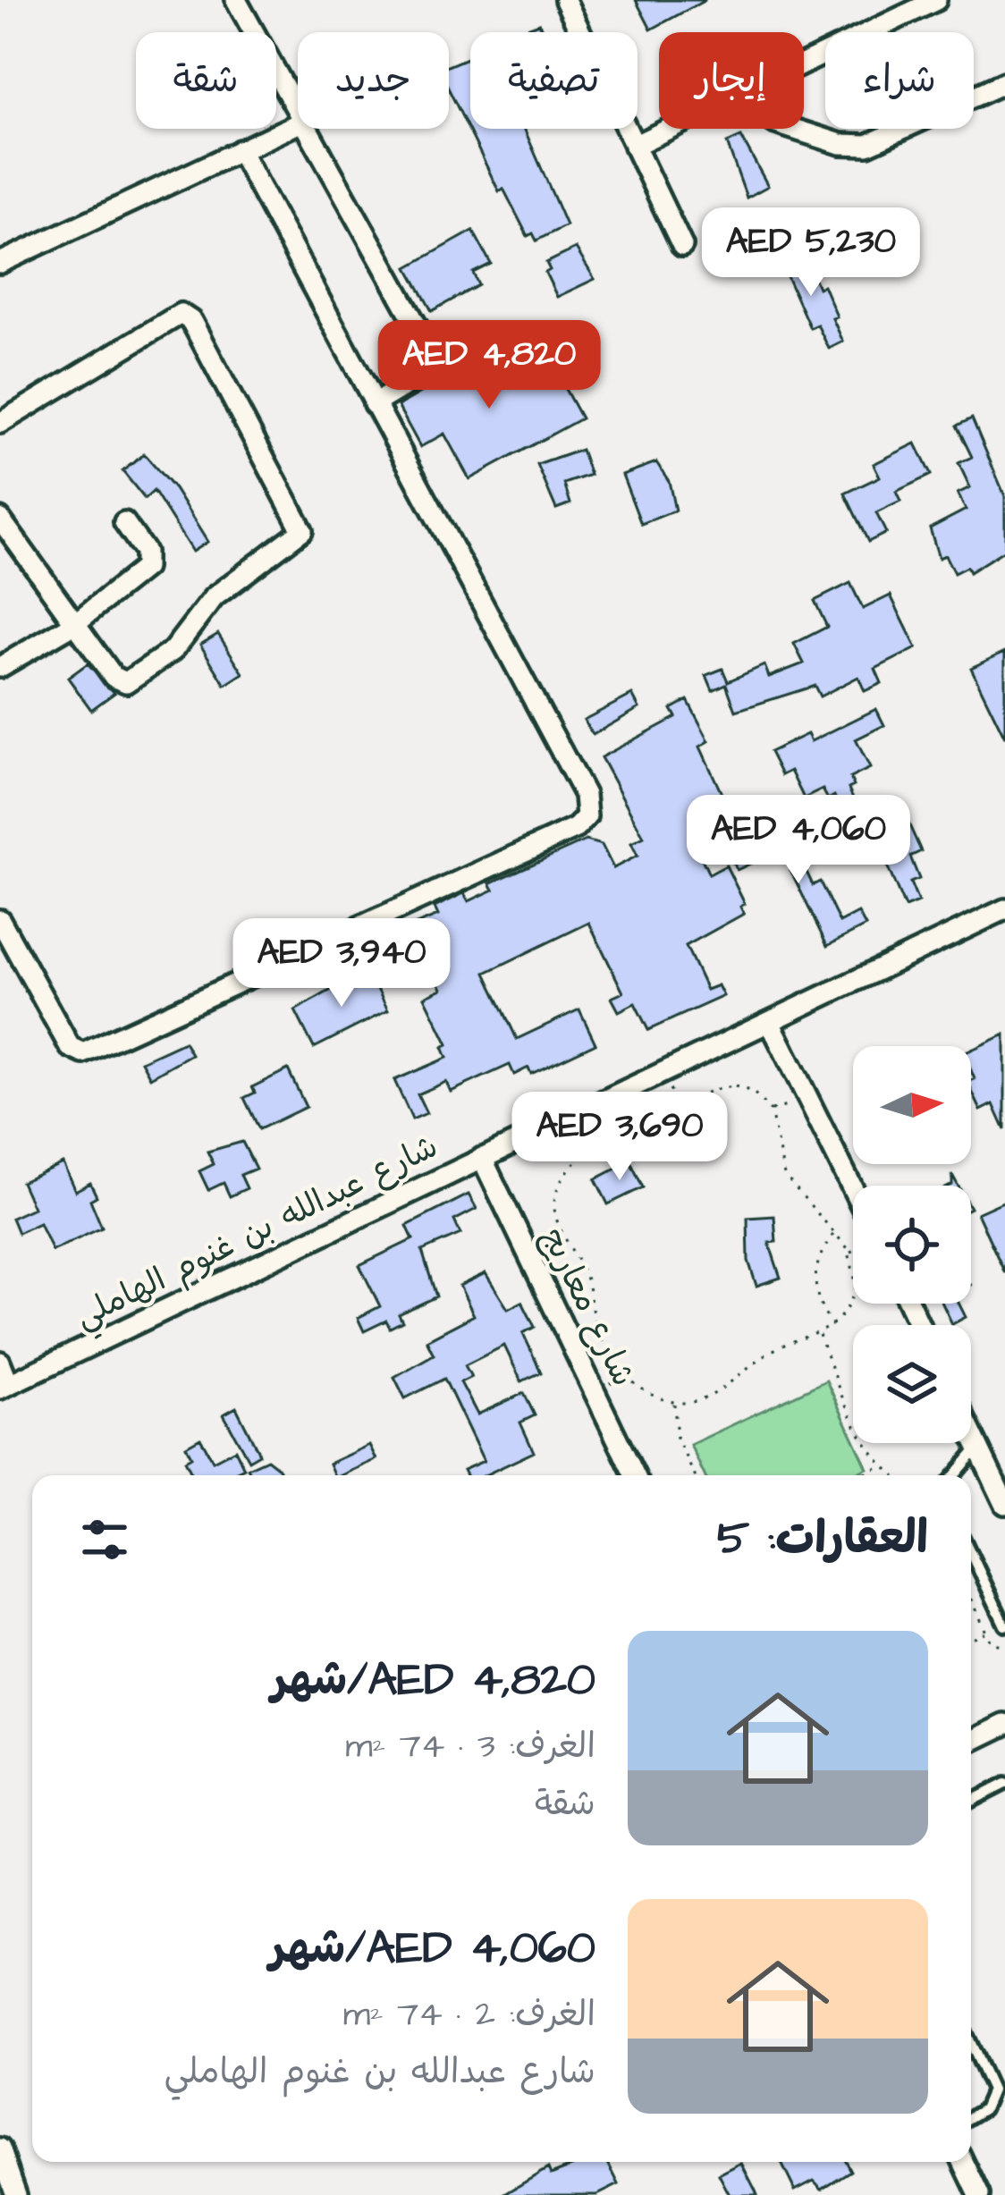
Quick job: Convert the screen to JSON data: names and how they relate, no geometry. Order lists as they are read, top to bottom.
{
  "streets": {
    "street": ["شارع عبدالله بن غنوم الهاملي", "شارع معاريج"]
  },
  "crossings": [
    ["شارع عبدالله بن غنوم الهاملي", "شارع معاريج"]
  ],
  "north": "right",
  "page": {
    "chip": [
      "شراء",
      "إيجار",
      "تصفية",
      "جديد",
      "شقة"
    ],
    "price": [
      "AED 5,230",
      "AED 4,820",
      "AED 4,060",
      "AED 3,940",
      "AED 3,690"
    ],
    "heading": "العقارات: 5",
    "list": [
      {
        "name": "AED 4,820/شهر",
        "note": "الغرف: 3 · 74 m² · شقة"
      },
      {
        "name": "AED 4,060/شهر",
        "note": "الغرف: 2 · 74 m² · شارع عبدالله بن غنوم الهاملي"
      }
    ]
  }
}
